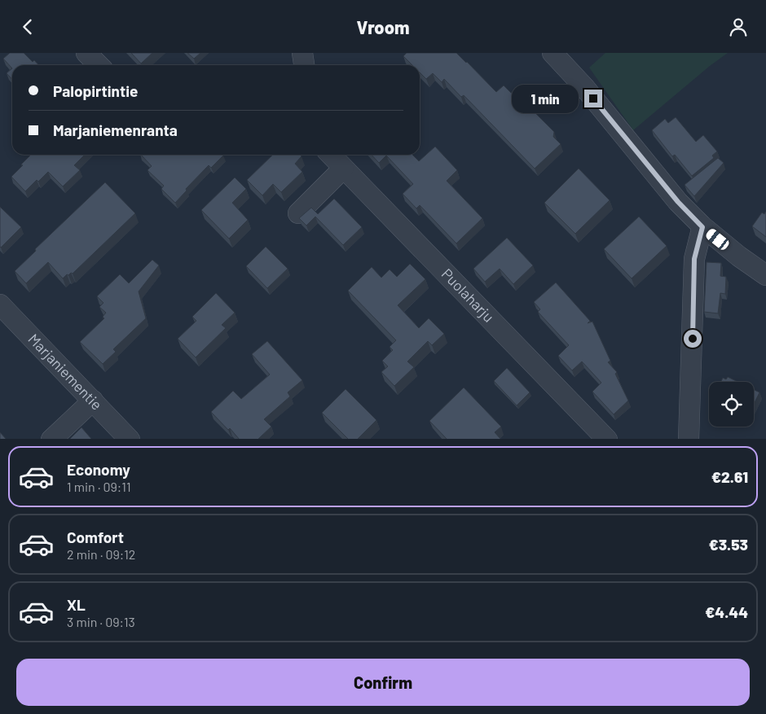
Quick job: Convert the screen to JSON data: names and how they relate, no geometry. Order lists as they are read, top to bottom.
{
  "streets": {
    "street": ["Puolaharju", "Marjaniementie"]
  },
  "page": {
    "header": "Vroom",
    "banner": ["Palopirtintie", "Marjaniemenranta"],
    "bubble": "1 min",
    "list": [
      {
        "name": "Economy",
        "note": "1 min · 09:11",
        "value": "€2.61"
      },
      {
        "name": "Comfort",
        "note": "2 min · 09:12",
        "value": "€3.53"
      },
      {
        "name": "XL",
        "note": "3 min · 09:13",
        "value": "€4.44"
      }
    ],
    "buttons": "Confirm"
  }
}
